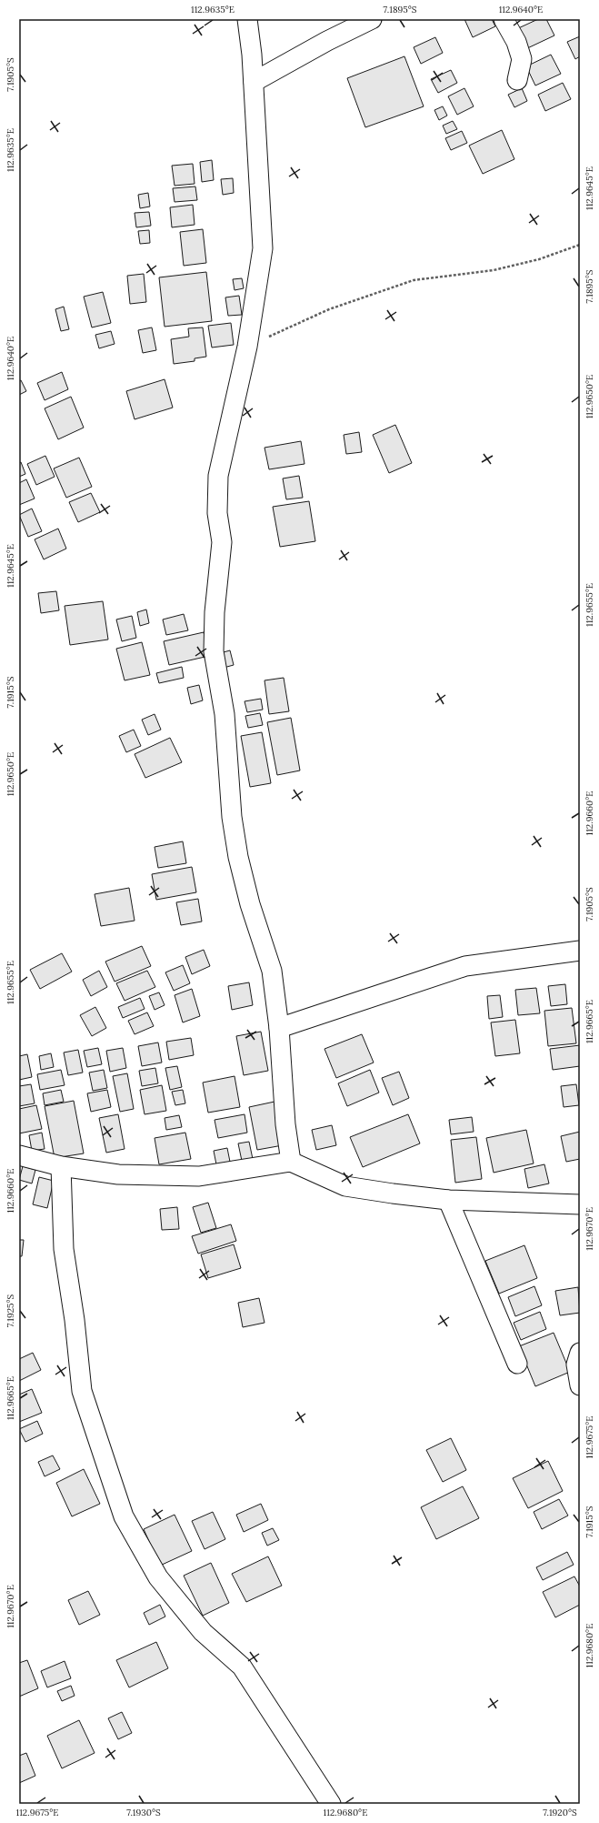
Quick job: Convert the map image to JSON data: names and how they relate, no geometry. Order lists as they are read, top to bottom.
{
  "coordinates": [
    "112.9635°E",
    "7.1895°S",
    "112.9640°E",
    "7.1905°S",
    "112.9645°E",
    "112.9650°E",
    "112.9655°E",
    "7.1915°S",
    "112.9660°E",
    "112.9665°E",
    "112.9670°E",
    "7.1925°S",
    "112.9675°E",
    "112.9680°E",
    "7.1930°S",
    "7.1920°S"
  ]
}
